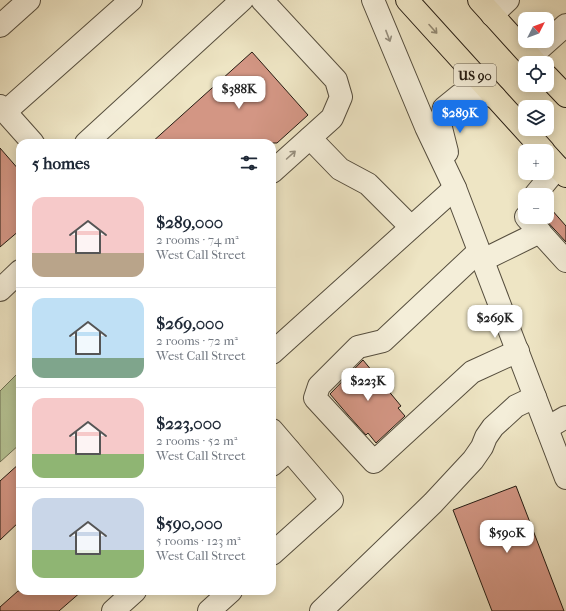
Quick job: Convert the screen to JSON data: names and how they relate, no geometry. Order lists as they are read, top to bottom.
{
  "streets": {
    "main road": ["US 90"]
  },
  "north": "top right",
  "page": {
    "map_buttons": ["+", "−"],
    "price": [
      "$388K",
      "$289K",
      "$269K",
      "$223K",
      "$590K"
    ],
    "heading": "5 homes",
    "list": [
      {
        "name": "$289,000",
        "note": "2 rooms · 74 m² · West Call Street"
      },
      {
        "name": "$269,000",
        "note": "2 rooms · 72 m² · West Call Street"
      },
      {
        "name": "$223,000",
        "note": "2 rooms · 52 m² · West Call Street"
      },
      {
        "name": "$590,000",
        "note": "5 rooms · 123 m² · West Call Street"
      }
    ]
  }
}
